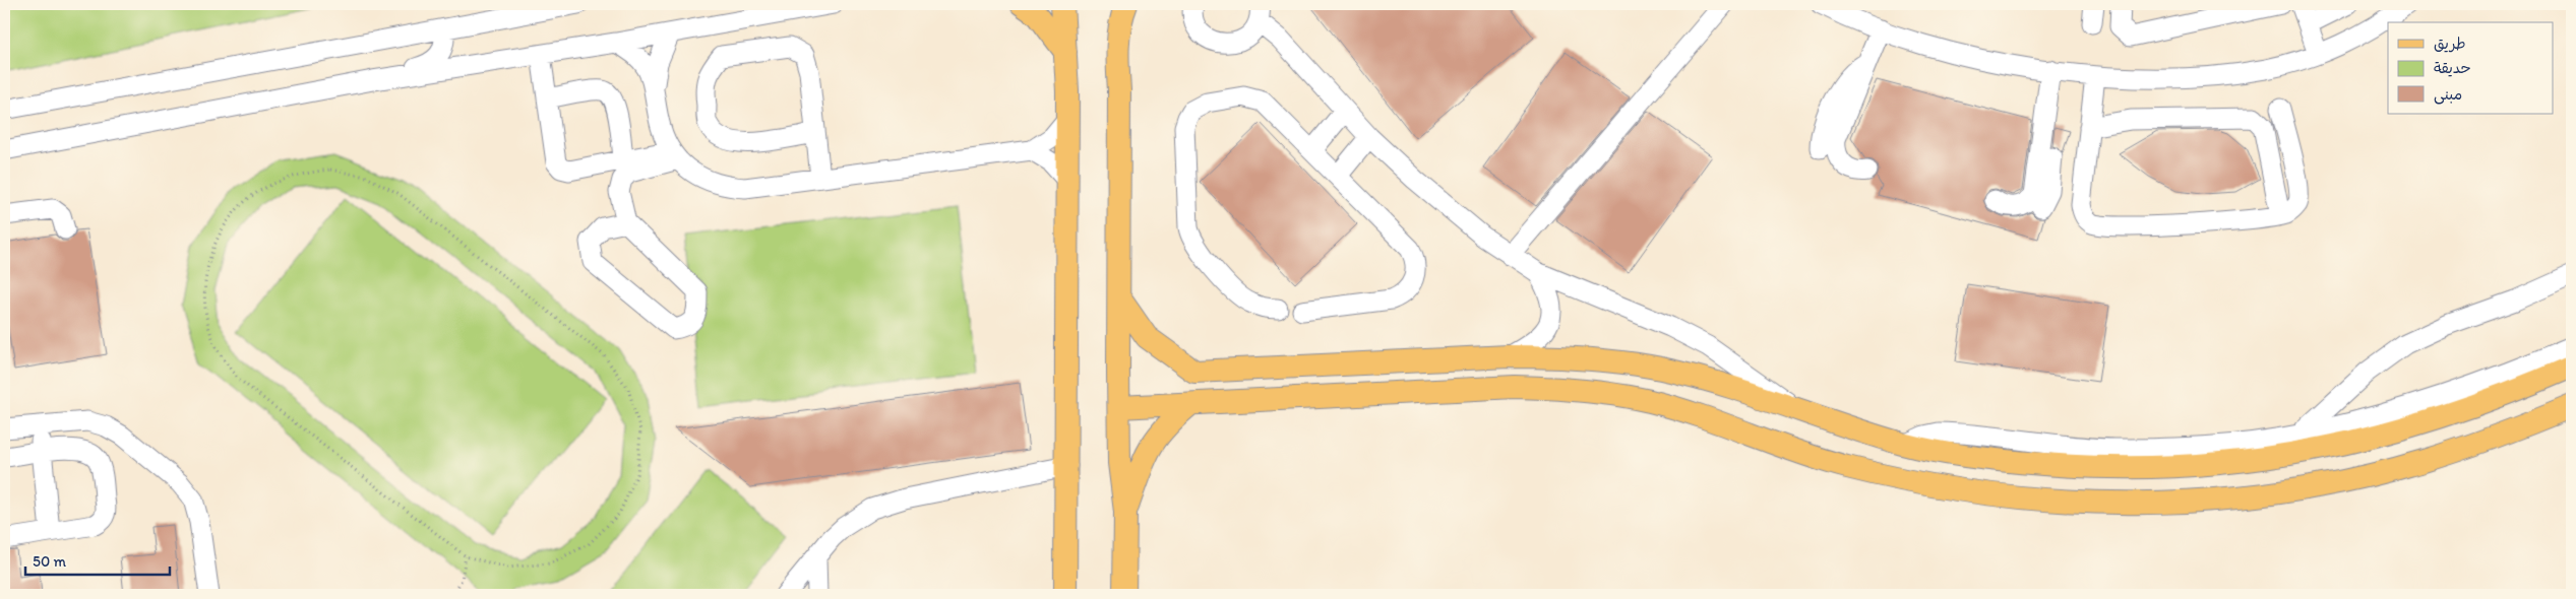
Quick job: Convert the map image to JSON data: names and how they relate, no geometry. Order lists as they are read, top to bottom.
{
  "legend": ["طريق", "حديقة", "مبنى"],
  "scale_bar": "50 m"
}
